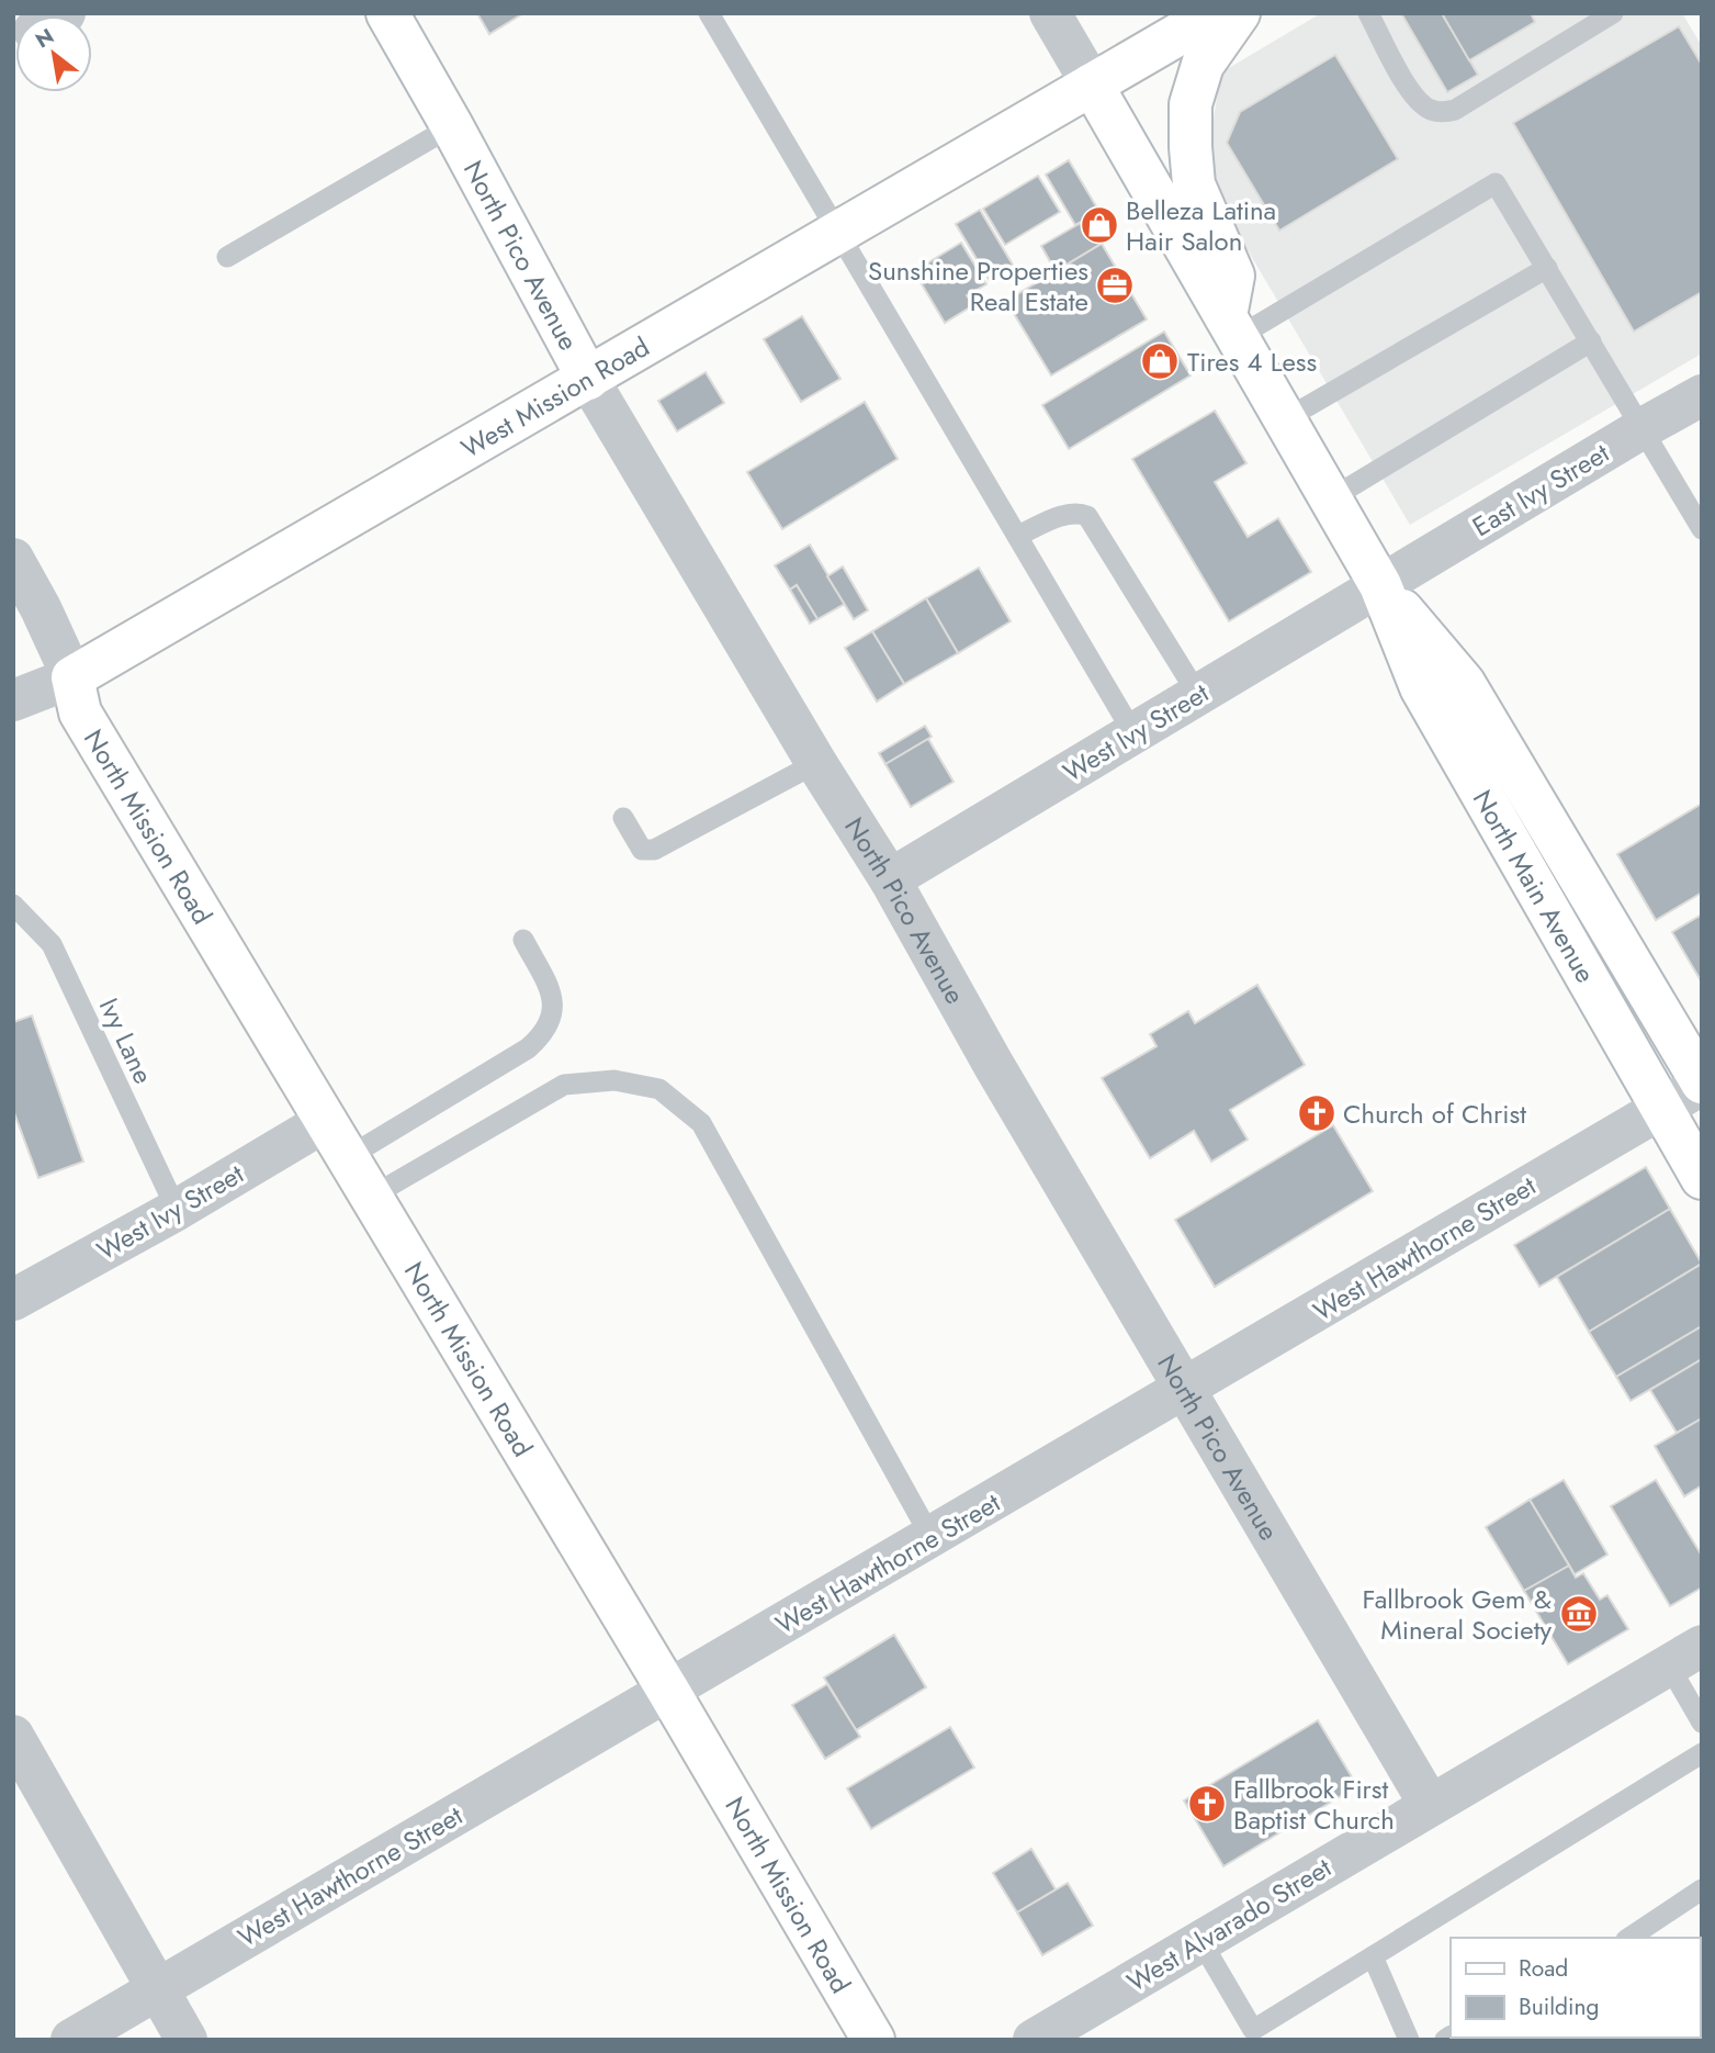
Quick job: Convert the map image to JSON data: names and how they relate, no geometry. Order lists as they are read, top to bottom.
{
  "streets": {
    "main road": [
      "North Pico Avenue",
      "West Mission Road",
      "North Mission Road",
      "North Main Avenue"
    ],
    "street": [
      "East Ivy Street",
      "West Ivy Street",
      "West Hawthorne Street",
      "West Alvarado Street"
    ],
    "lane": ["Ivy Lane"]
  },
  "crossings": [
    ["North Pico Avenue", "West Mission Road"],
    ["North Pico Avenue", "West Ivy Street"],
    ["North Pico Avenue", "West Hawthorne Street"],
    ["North Pico Avenue", "West Alvarado Street"],
    ["West Mission Road", "North Mission Road"],
    ["West Mission Road", "North Main Avenue"],
    ["East Ivy Street", "West Ivy Street"],
    ["East Ivy Street", "North Main Avenue"],
    ["West Ivy Street", "North Mission Road"],
    ["West Ivy Street", "North Main Avenue"],
    ["West Ivy Street", "Ivy Lane"],
    ["North Mission Road", "West Hawthorne Street"],
    ["North Main Avenue", "West Hawthorne Street"]
  ],
  "places": {
    "shop": ["Belleza Latina Hair Salon", "Tires 4 Less"],
    "office": ["Sunshine Properties Real Estate"],
    "church": ["Church of Christ", "Fallbrook First Baptist Church"],
    "museum": ["Fallbrook Gem & Mineral Society"]
  },
  "legend": ["Road", "Building"],
  "north": "top left"
}
